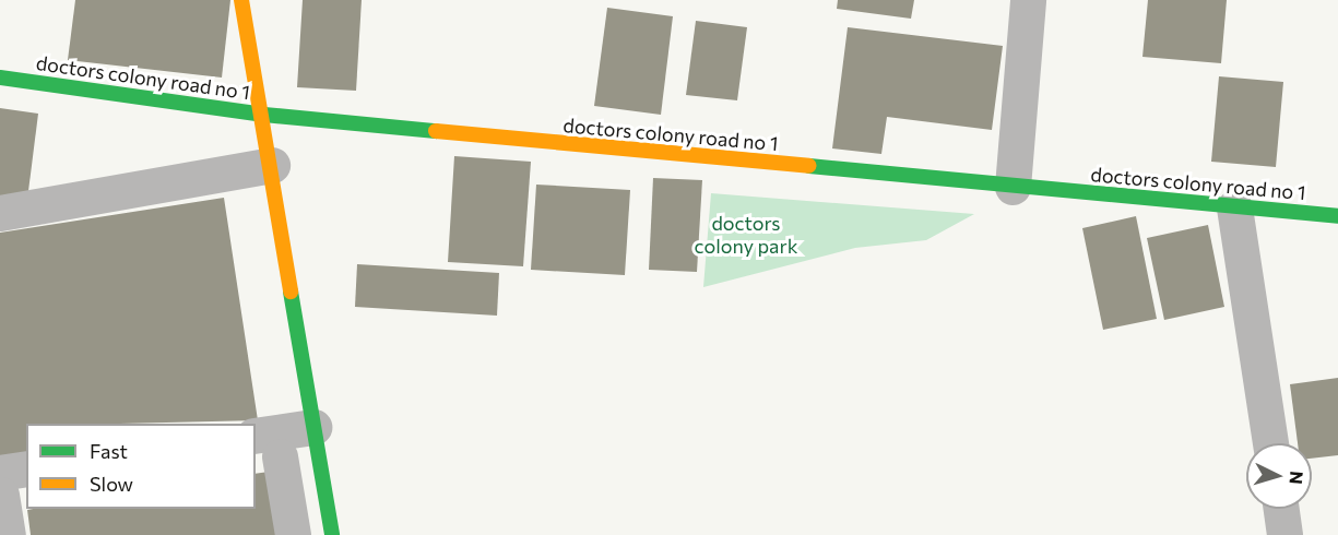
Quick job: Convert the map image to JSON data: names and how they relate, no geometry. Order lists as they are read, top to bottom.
{
  "streets": {
    "street": ["doctors colony road no 1"]
  },
  "parks": ["doctors colony park"],
  "legend": ["Fast", "Slow"],
  "north": "right"
}
